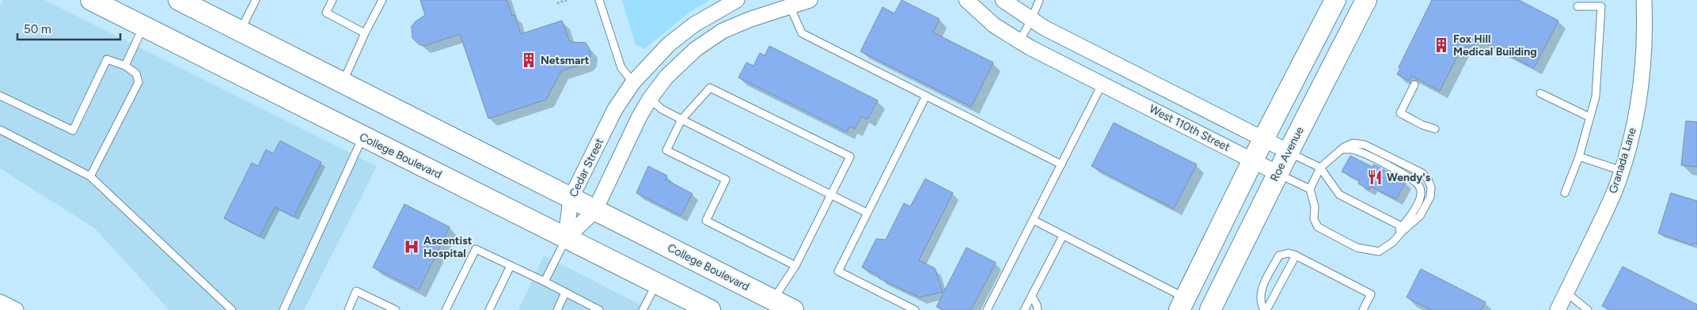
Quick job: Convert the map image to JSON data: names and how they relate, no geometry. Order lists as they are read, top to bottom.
{
  "streets": {
    "main road": ["Roe Avenue", "College Boulevard"],
    "street": ["West 110th Street", "Granada Lane", "Cedar Street"]
  },
  "crossings": [
    ["West 110th Street", "Roe Avenue"],
    ["College Boulevard", "Cedar Street"]
  ],
  "places": {
    "building": ["Fox Hill Medical Building", "Netsmart"],
    "restaurant": ["Wendy's"],
    "hospital": ["Ascentist Hospital"]
  },
  "scale_bar": "50 m"
}
